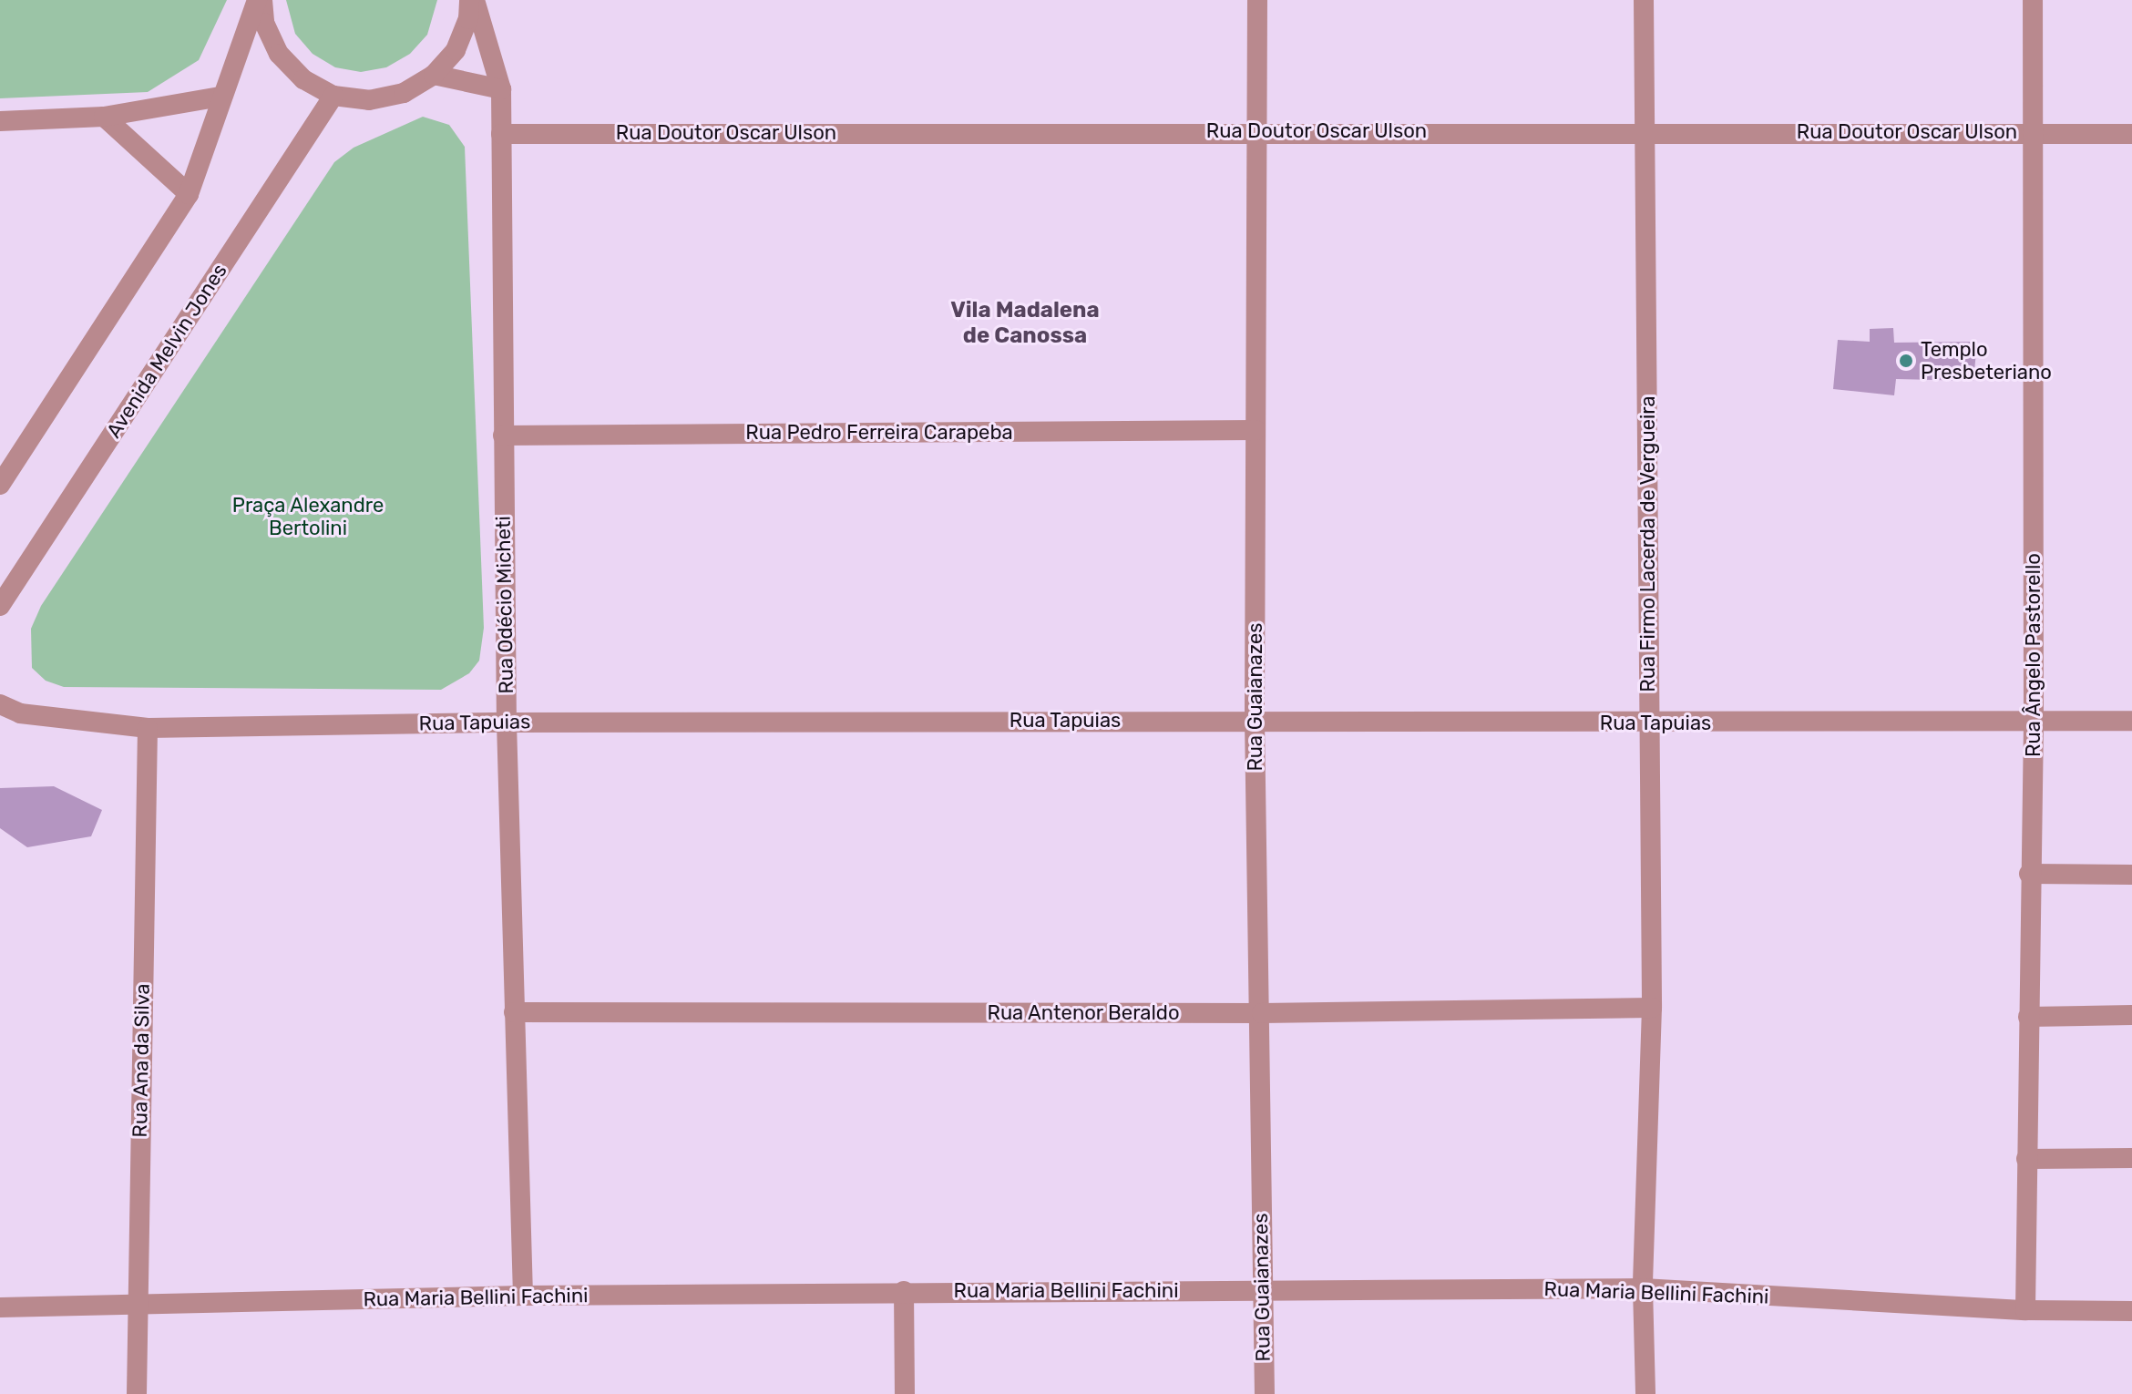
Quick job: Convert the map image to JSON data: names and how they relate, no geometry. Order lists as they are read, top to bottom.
{
  "streets": {
    "street": [
      "Rua Doutor Oscar Ulson",
      "Avenida Melvin Jones",
      "Rua Pedro Ferreira Carapeba",
      "Rua Firmo Lacerda de Vergueira",
      "Rua Odécio Micheti",
      "Rua Ângelo Pastorello",
      "Rua Guaianazes",
      "Rua Tapuias",
      "Rua Antenor Beraldo",
      "Rua Ana da Silva",
      "Rua Maria Bellini Fachini"
    ]
  },
  "crossings": [
    ["Rua Doutor Oscar Ulson", "Rua Firmo Lacerda de Vergueira"],
    ["Rua Doutor Oscar Ulson", "Rua Odécio Micheti"],
    ["Rua Doutor Oscar Ulson", "Rua Ângelo Pastorello"],
    ["Rua Doutor Oscar Ulson", "Rua Guaianazes"],
    ["Rua Pedro Ferreira Carapeba", "Rua Odécio Micheti"],
    ["Rua Pedro Ferreira Carapeba", "Rua Guaianazes"],
    ["Rua Firmo Lacerda de Vergueira", "Rua Tapuias"],
    ["Rua Firmo Lacerda de Vergueira", "Rua Antenor Beraldo"],
    ["Rua Firmo Lacerda de Vergueira", "Rua Maria Bellini Fachini"],
    ["Rua Odécio Micheti", "Rua Tapuias"],
    ["Rua Odécio Micheti", "Rua Antenor Beraldo"],
    ["Rua Odécio Micheti", "Rua Maria Bellini Fachini"],
    ["Rua Ângelo Pastorello", "Rua Tapuias"],
    ["Rua Ângelo Pastorello", "Rua Maria Bellini Fachini"],
    ["Rua Guaianazes", "Rua Tapuias"],
    ["Rua Guaianazes", "Rua Antenor Beraldo"],
    ["Rua Guaianazes", "Rua Maria Bellini Fachini"],
    ["Rua Tapuias", "Rua Ana da Silva"],
    ["Rua Ana da Silva", "Rua Maria Bellini Fachini"]
  ],
  "districts": ["Vila Madalena de Canossa"],
  "parks": ["Praça Alexandre Bertolini"],
  "places": ["Templo Presbeteriano"]
}
